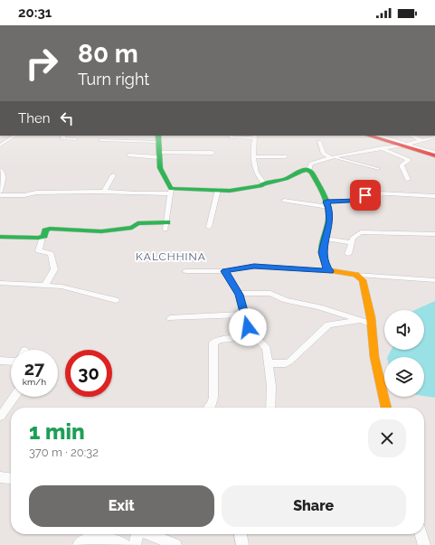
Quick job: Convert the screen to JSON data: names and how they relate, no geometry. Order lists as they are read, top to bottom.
{
  "districts": ["KALCHHINA"],
  "page": {
    "status": "20:31",
    "turn": ["80 m", "Turn right"],
    "then": "Then",
    "speed": "27 km/h",
    "limit": "30",
    "heading": ["1 min", "370 m · 20:32"],
    "buttons": ["Exit", "Share"]
  }
}
